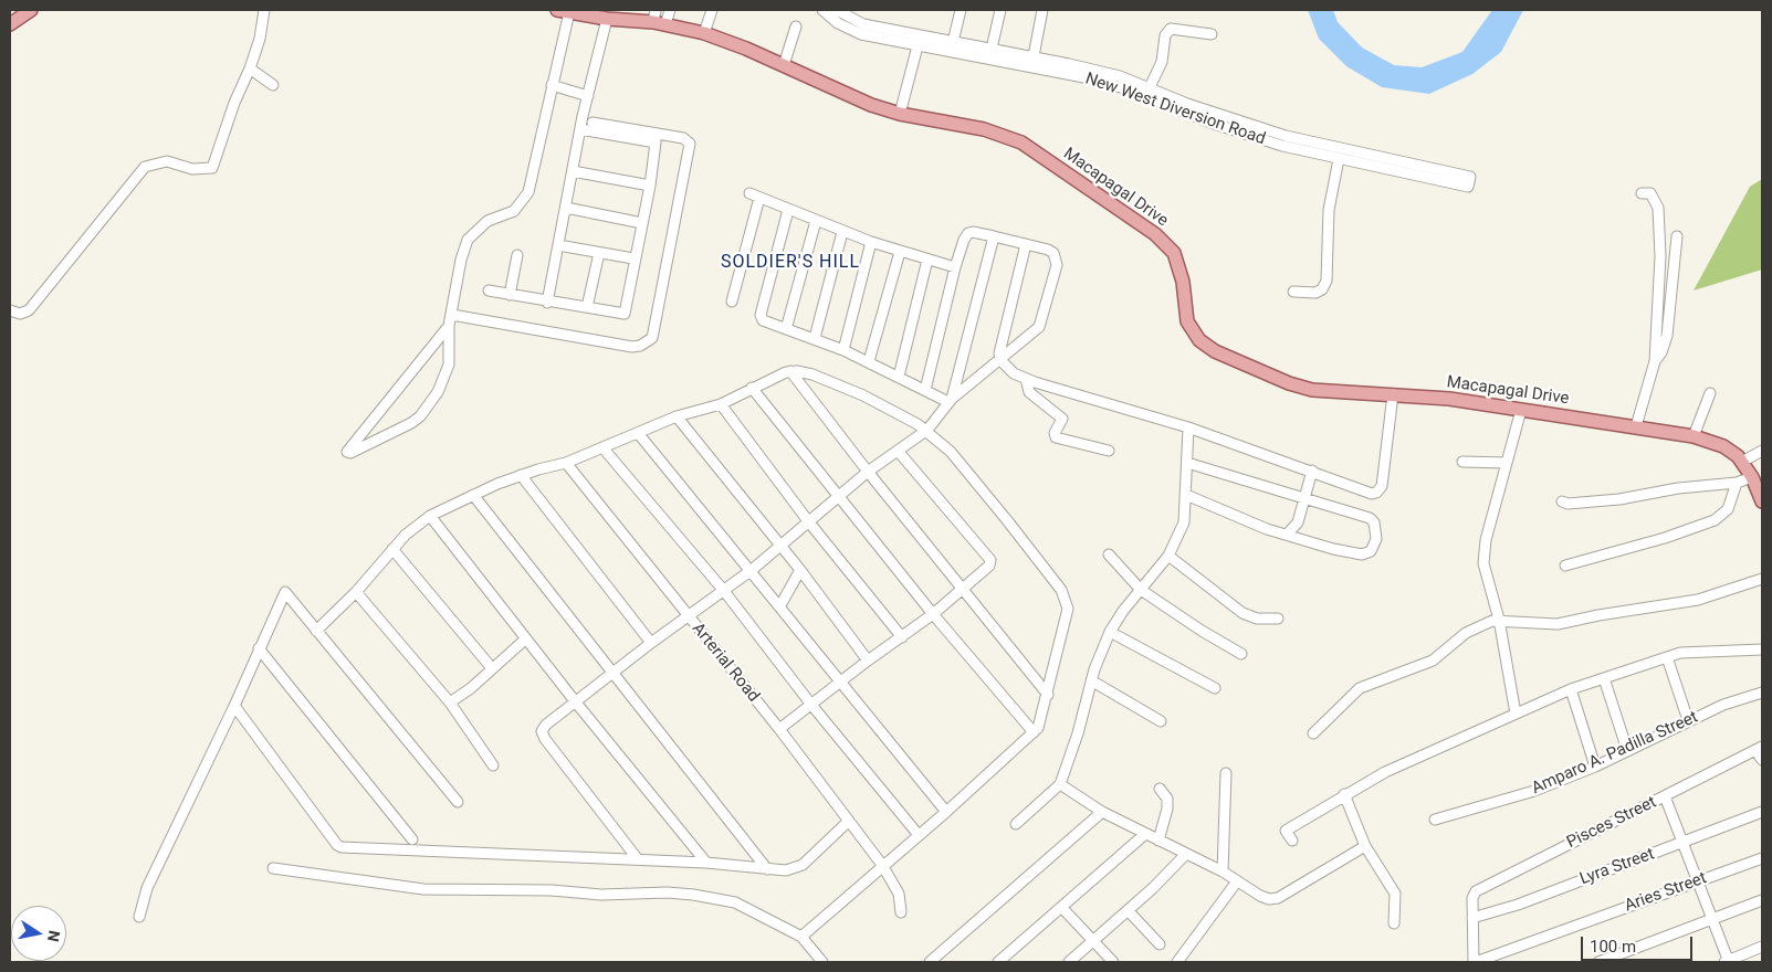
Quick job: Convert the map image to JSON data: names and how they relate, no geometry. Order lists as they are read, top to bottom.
{
  "streets": {
    "main road": ["Macapagal Drive"],
    "street": [
      "New West Diversion Road",
      "Arterial Road",
      "Amparo A. Padilla Street",
      "Pisces Street",
      "Lyra Street",
      "Aries Street"
    ]
  },
  "crossings": [
    ["Pisces Street", "Lyra Street"]
  ],
  "districts": ["SOLDIER'S HILL"],
  "scale_bar": "100 m",
  "north": "right"
}
